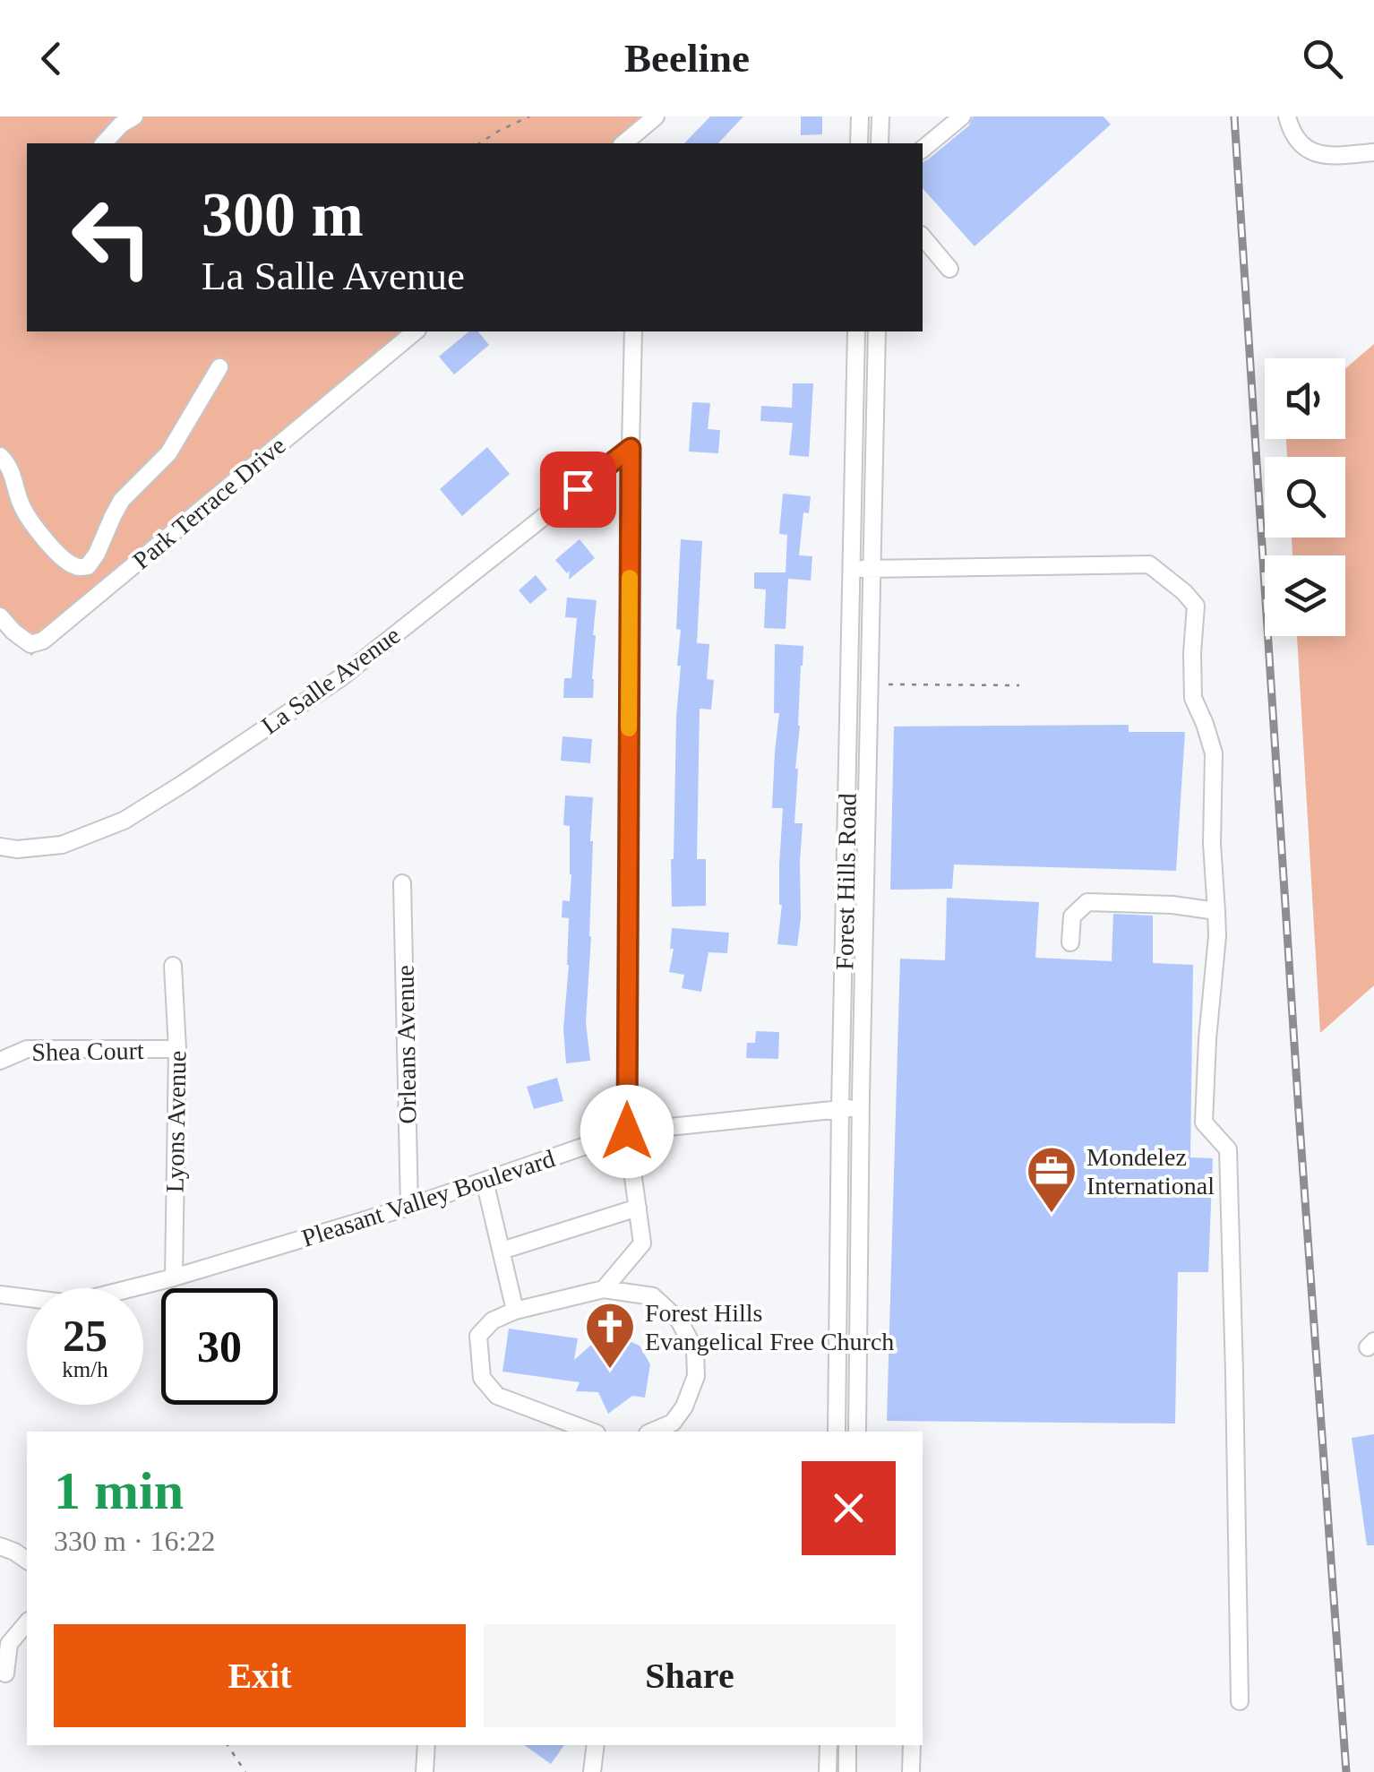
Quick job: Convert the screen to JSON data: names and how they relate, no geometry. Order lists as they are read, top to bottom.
{
  "streets": {
    "street": [
      "Park Terrace Drive",
      "La Salle Avenue",
      "Forest Hills Road",
      "Orleans Avenue",
      "Shea Court",
      "Lyons Avenue",
      "Pleasant Valley Boulevard"
    ]
  },
  "crossings": [
    ["Forest Hills Road", "Pleasant Valley Boulevard"],
    ["Orleans Avenue", "Pleasant Valley Boulevard"],
    ["Shea Court", "Lyons Avenue"],
    ["Lyons Avenue", "Pleasant Valley Boulevard"]
  ],
  "places": {
    "office": ["Mondelez International"],
    "church": ["Forest Hills Evangelical Free Church"]
  },
  "page": {
    "header": "Beeline",
    "turn": ["300 m", "La Salle Avenue"],
    "speed": "25 km/h",
    "limit": "30",
    "heading": ["1 min", "330 m · 16:22"],
    "buttons": ["Exit", "Share"]
  }
}
